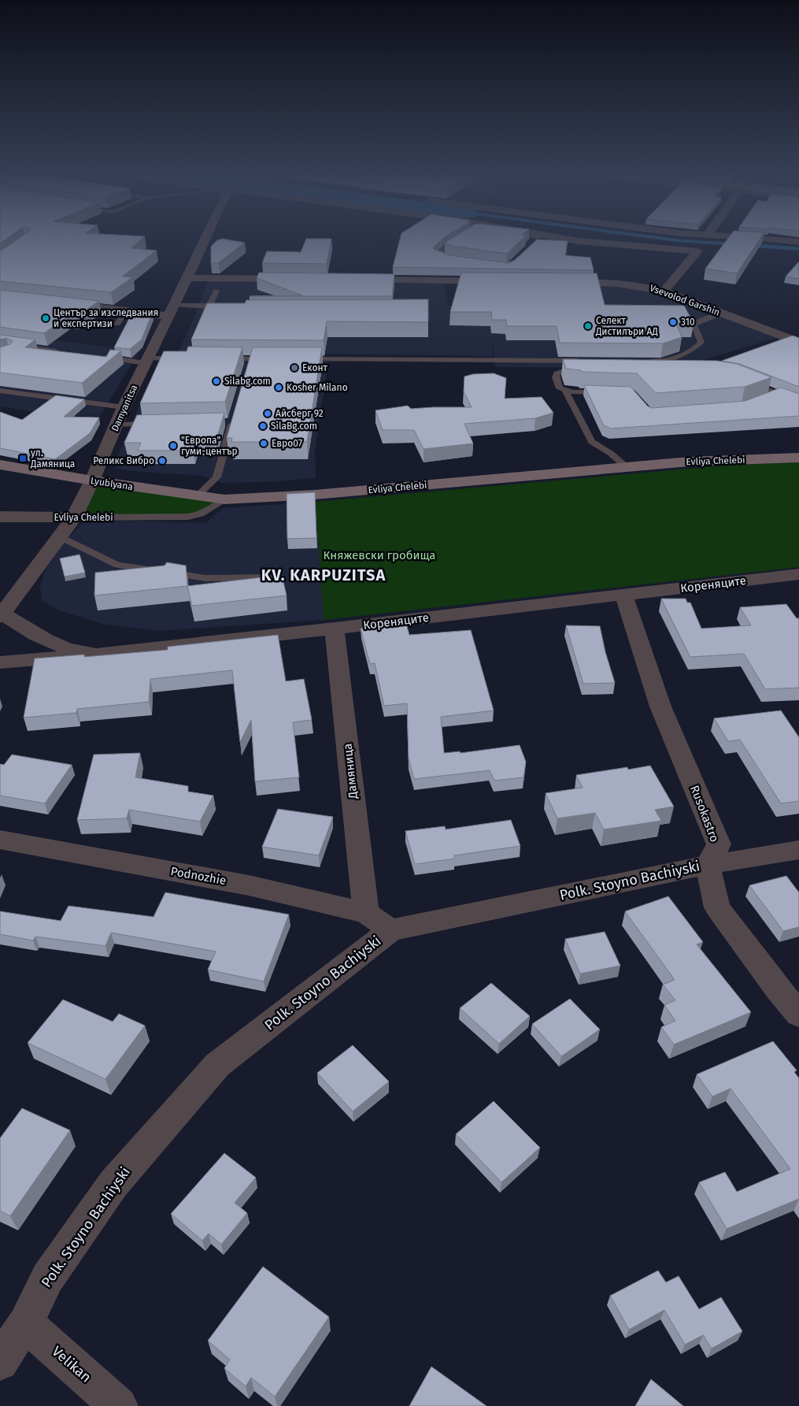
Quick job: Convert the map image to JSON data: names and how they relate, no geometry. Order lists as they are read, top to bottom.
{
  "streets": {
    "street": [
      "Vsevolod Garshin",
      "Damyanitsa",
      "Evliya Chelebi",
      "Lyublyana",
      "Кореняците",
      "Дамяница",
      "Rusokastro",
      "Podnozhie",
      "Polk. Stoyno Bachiyski",
      "Velikan"
    ]
  },
  "crossings": [
    ["Damyanitsa", "Evliya Chelebi"],
    ["Damyanitsa", "Lyublyana"],
    ["Damyanitsa", "Кореняците"],
    ["Evliya Chelebi", "Lyublyana"],
    ["Кореняците", "Дамяница"],
    ["Кореняците", "Rusokastro"],
    ["Дамяница", "Podnozhie"],
    ["Rusokastro", "Polk. Stoyno Bachiyski"],
    ["Podnozhie", "Polk. Stoyno Bachiyski"],
    ["Polk. Stoyno Bachiyski", "Velikan"]
  ],
  "districts": ["KV. KARPUZITSA"],
  "parks": ["Княжевски гробища"],
  "places": {
    "other": [
      "Център за изследвания и експертизи",
      "310",
      "Селект Дистилъри АД",
      "Еконт",
      "Silabg.com",
      "Kosher Milano",
      "Айсберг 92",
      "SilaBg.com",
      "Евро07",
      "\"Европа\" гуми-център",
      "Реликс Вибро"
    ],
    "transit": ["ул. Дамяница"]
  }
}
